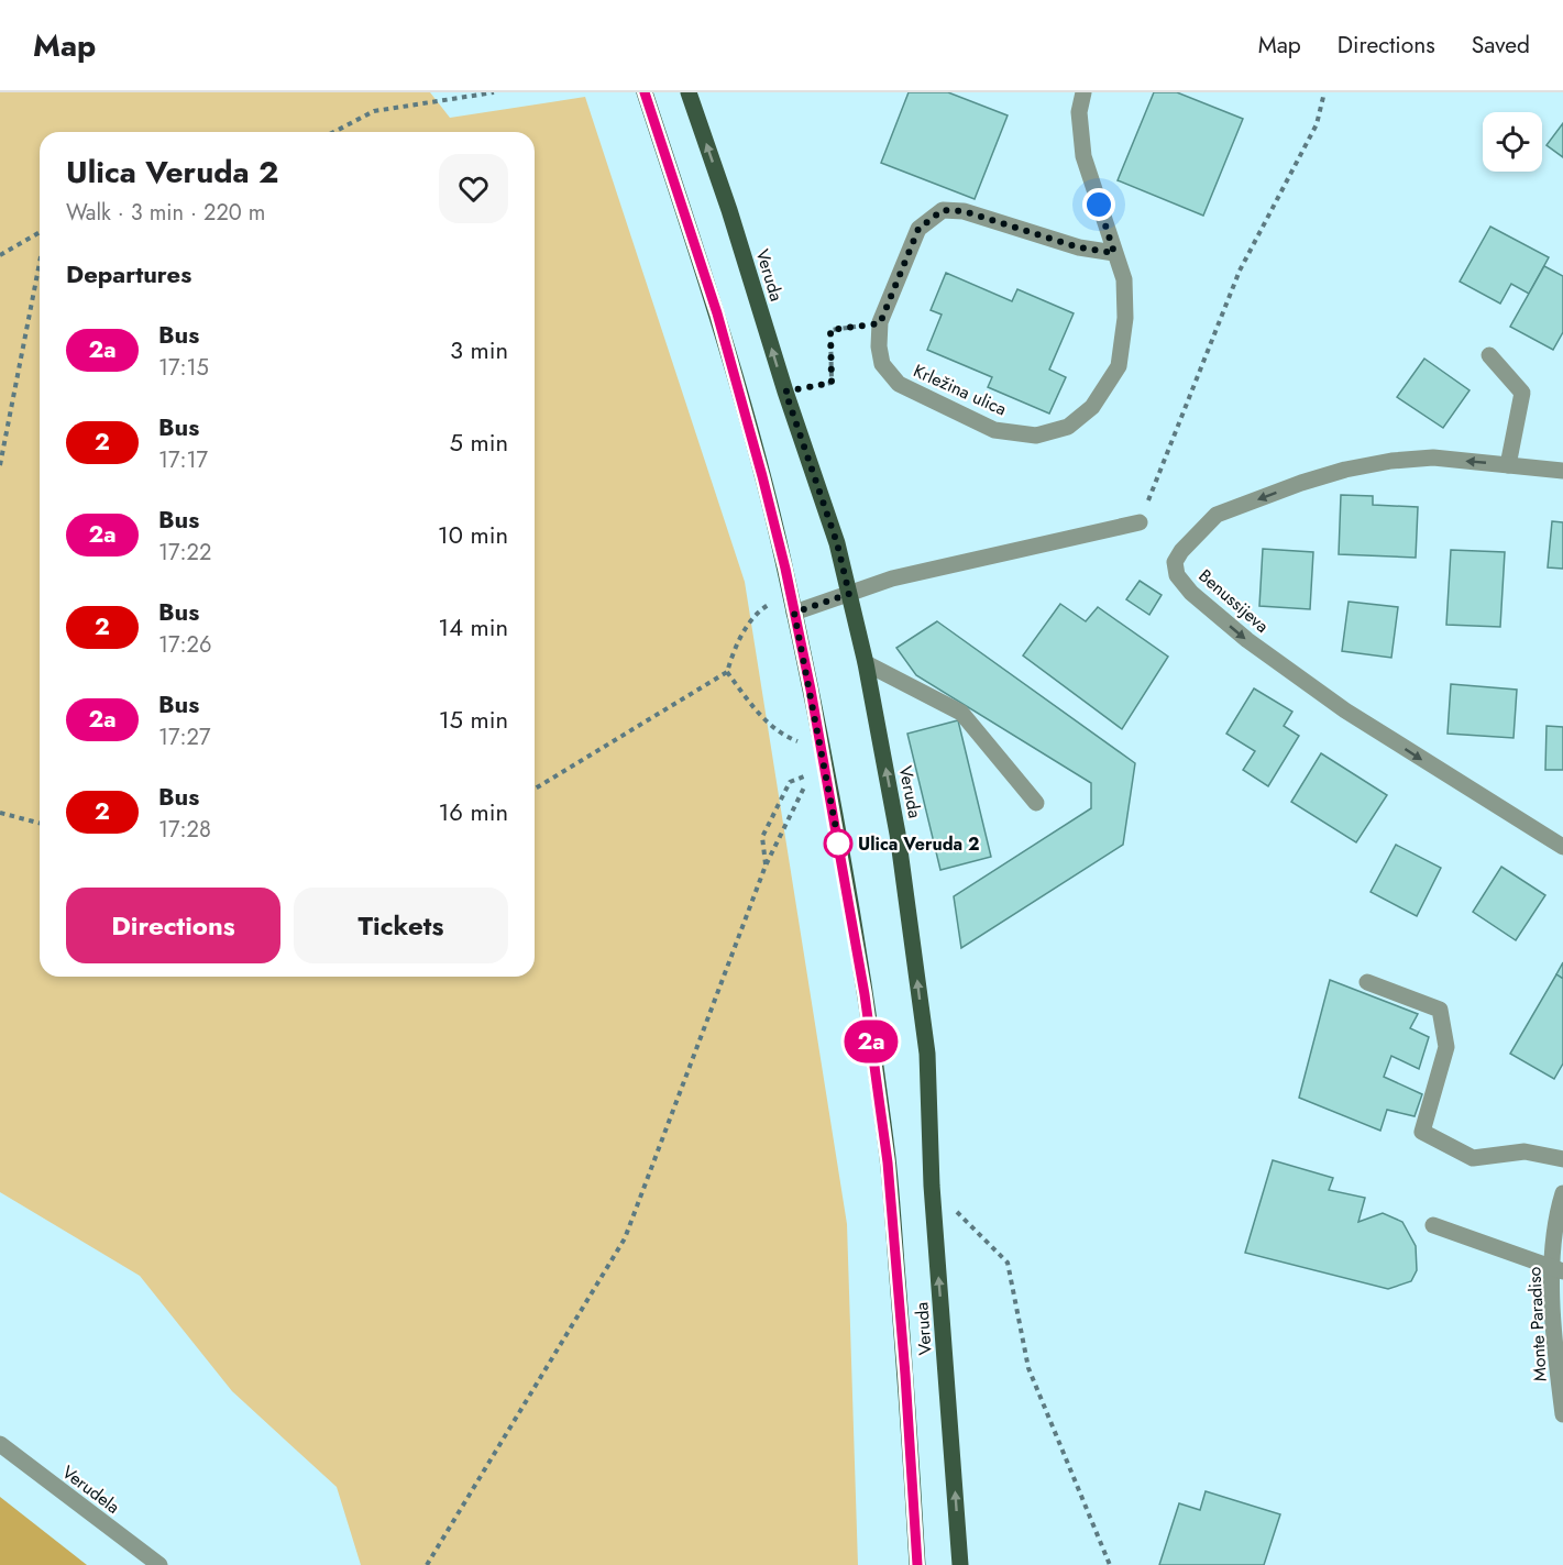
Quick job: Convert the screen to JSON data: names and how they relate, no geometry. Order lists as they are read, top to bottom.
{
  "streets": {
    "main road": ["Veruda"],
    "street": [
      "Krležina ulica",
      "Benussijeva",
      "Monte Paradiso",
      "Verudela"
    ]
  },
  "places": ["Ulica Veruda 2"],
  "lines": ["bus line 2a"],
  "page": {
    "header": "Map",
    "nav": ["Map", "Directions", "Saved"],
    "on_map": "2a",
    "heading": [
      ["Ulica Veruda 2", "Walk · 3 min · 220 m"],
      "Departures"
    ],
    "list": [
      {
        "mark": "2a",
        "name": "Bus",
        "note": "17:15",
        "value": "3 min"
      },
      {
        "mark": "2",
        "name": "Bus",
        "note": "17:17",
        "value": "5 min"
      },
      {
        "mark": "2a",
        "name": "Bus",
        "note": "17:22",
        "value": "10 min"
      },
      {
        "mark": "2",
        "name": "Bus",
        "note": "17:26",
        "value": "14 min"
      },
      {
        "mark": "2a",
        "name": "Bus",
        "note": "17:27",
        "value": "15 min"
      },
      {
        "mark": "2",
        "name": "Bus",
        "note": "17:28",
        "value": "16 min"
      }
    ],
    "buttons": ["Directions", "Tickets"]
  }
}
